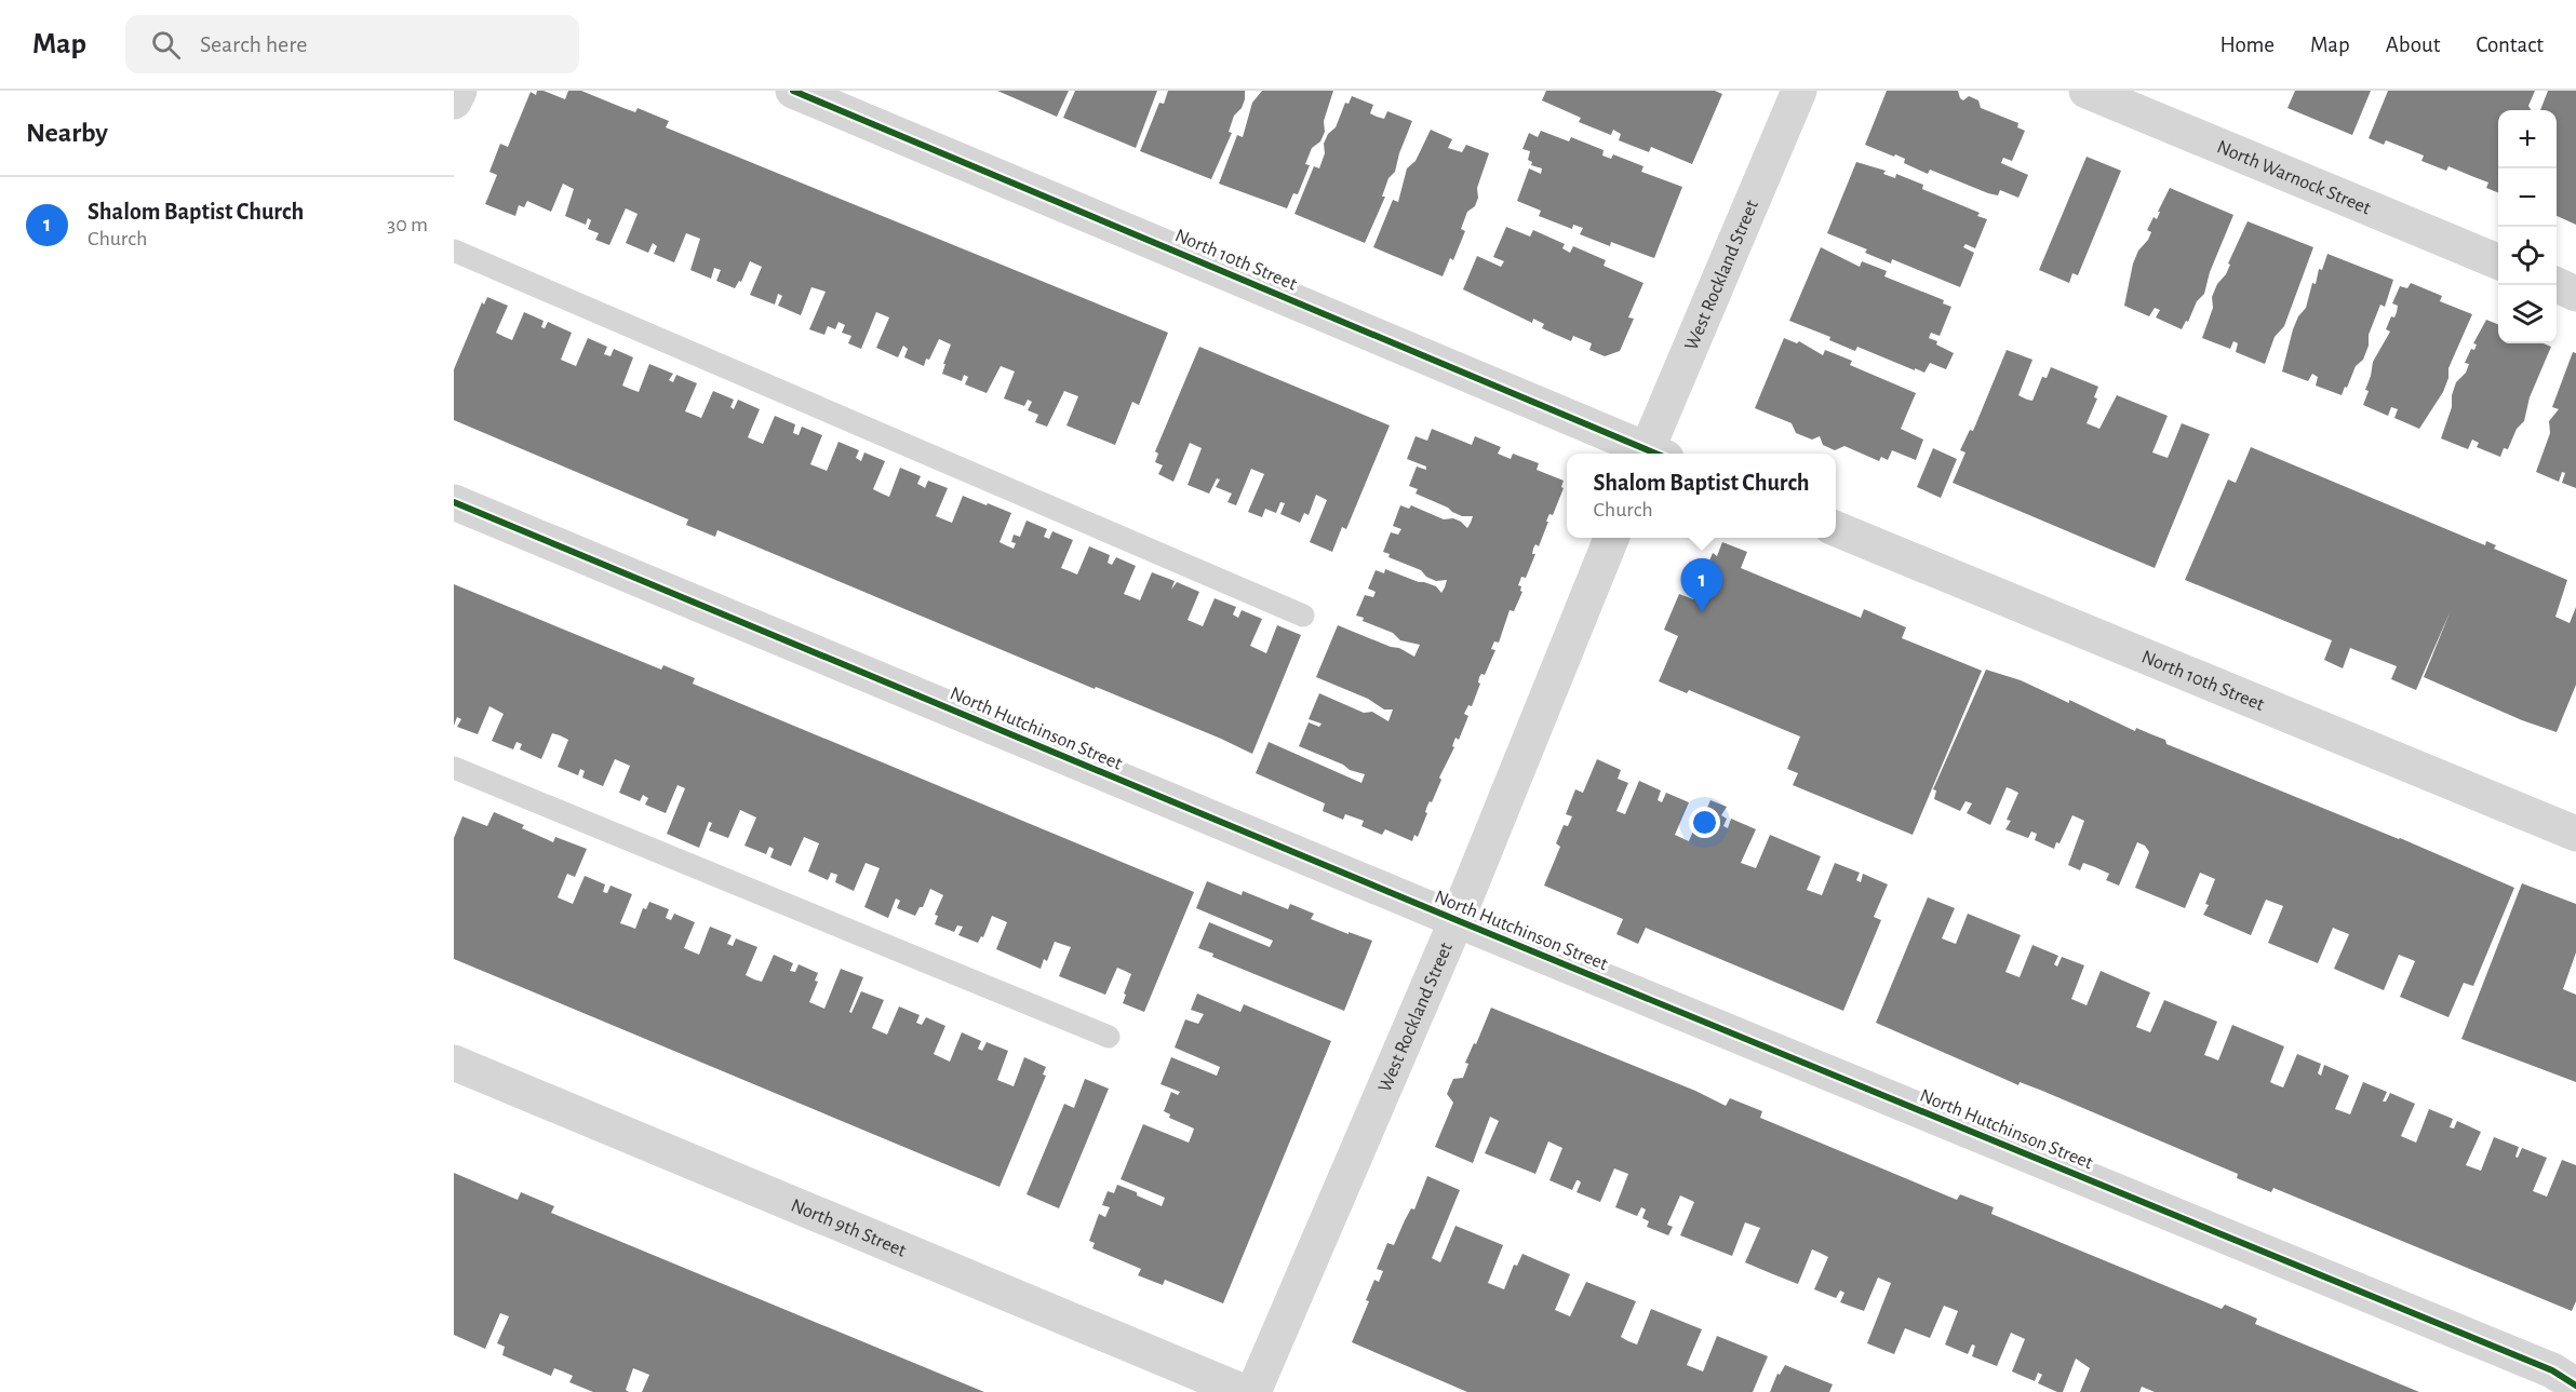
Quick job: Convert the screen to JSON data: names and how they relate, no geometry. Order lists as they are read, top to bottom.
{
  "streets": {
    "street": [
      "North Warnock Street",
      "North 10th Street",
      "West Rockland Street",
      "North Hutchinson Street",
      "North 9th Street"
    ]
  },
  "crossings": [
    ["West Rockland Street", "North Hutchinson Street"]
  ],
  "page": {
    "header": "Map",
    "search": "Search here",
    "nav": [
      "Home",
      "Map",
      "About",
      "Contact"
    ],
    "heading": "Nearby",
    "map_buttons": ["+", "−"],
    "list": [
      {
        "mark": "1",
        "name": "Shalom Baptist Church",
        "note": "Church",
        "value": "30 m"
      }
    ],
    "popup": ["Shalom Baptist Church", "Church"],
    "pins": "1"
  }
}
